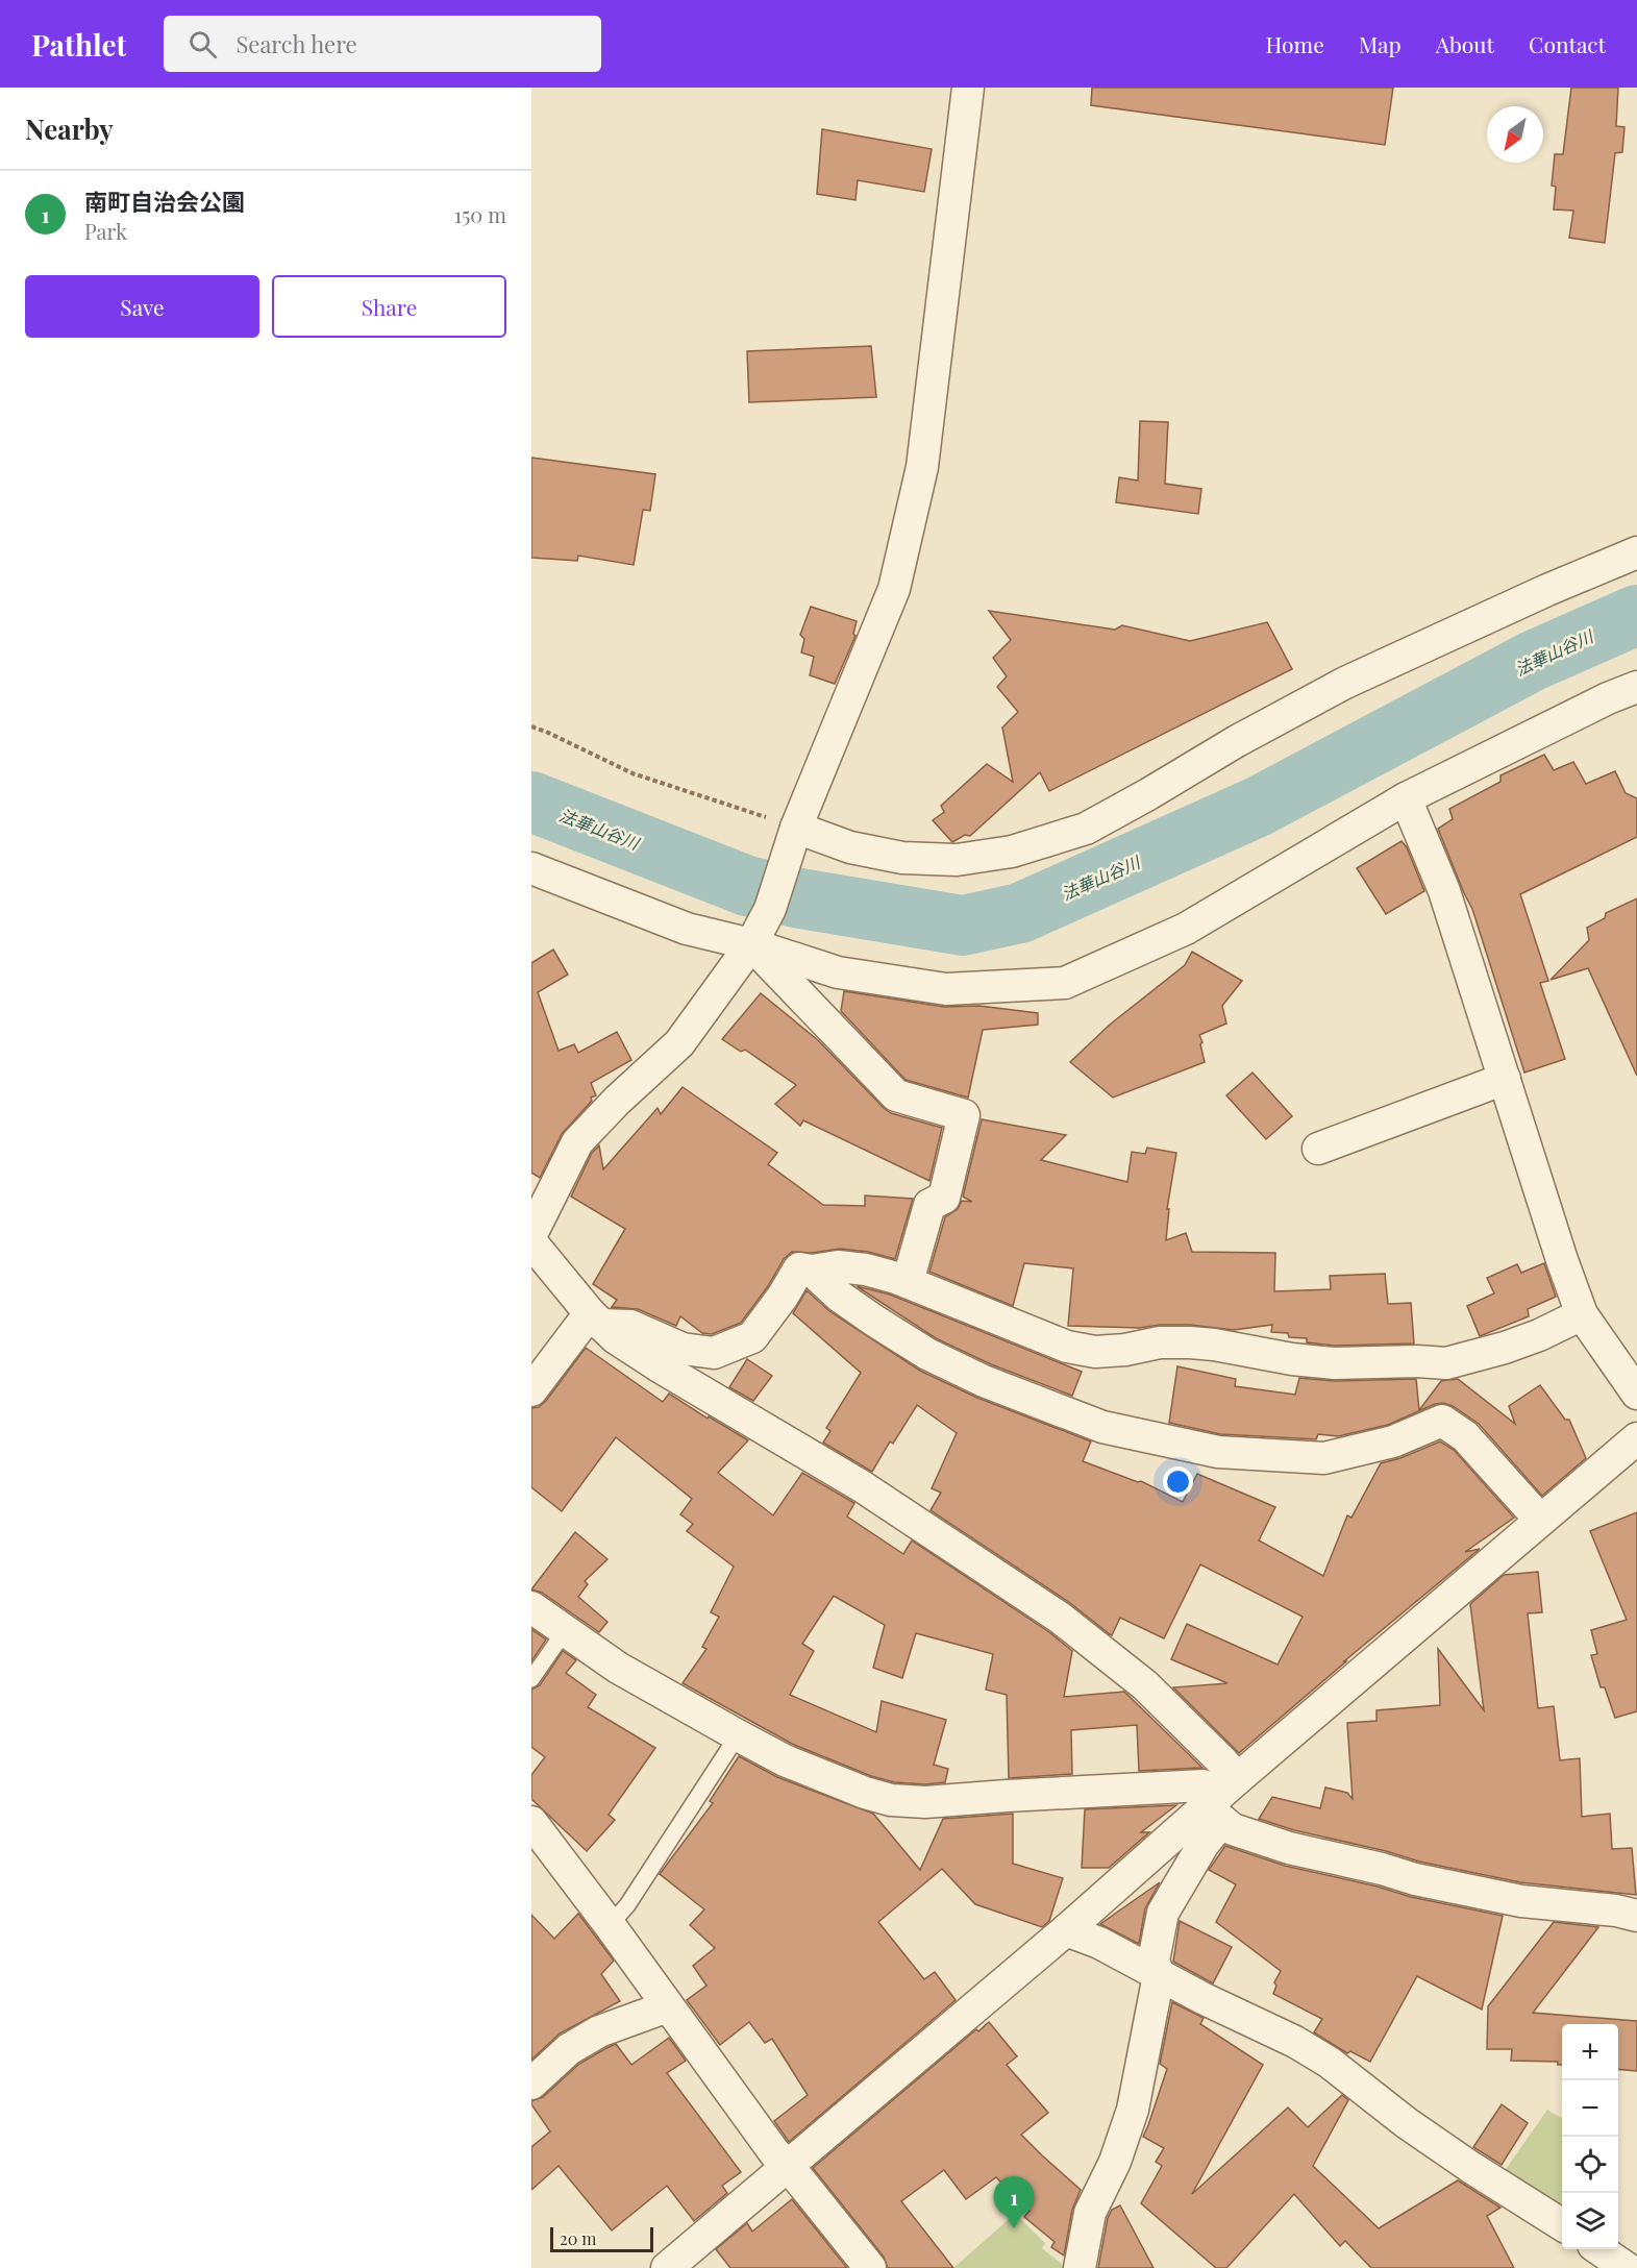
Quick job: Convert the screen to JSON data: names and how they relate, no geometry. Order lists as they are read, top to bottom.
{
  "water": ["法華山谷川"],
  "scale_bar": "20 m",
  "north": "bottom left",
  "page": {
    "header": "Pathlet",
    "search": "Search here",
    "nav": [
      "Home",
      "Map",
      "About",
      "Contact"
    ],
    "heading": "Nearby",
    "list": [
      {
        "mark": "1",
        "name": "南町自治会公園",
        "note": "Park",
        "value": "150 m"
      }
    ],
    "buttons": ["Save", "Share"],
    "map_buttons": ["+", "−"],
    "pins": "1",
    "scale": "20 m"
  }
}
